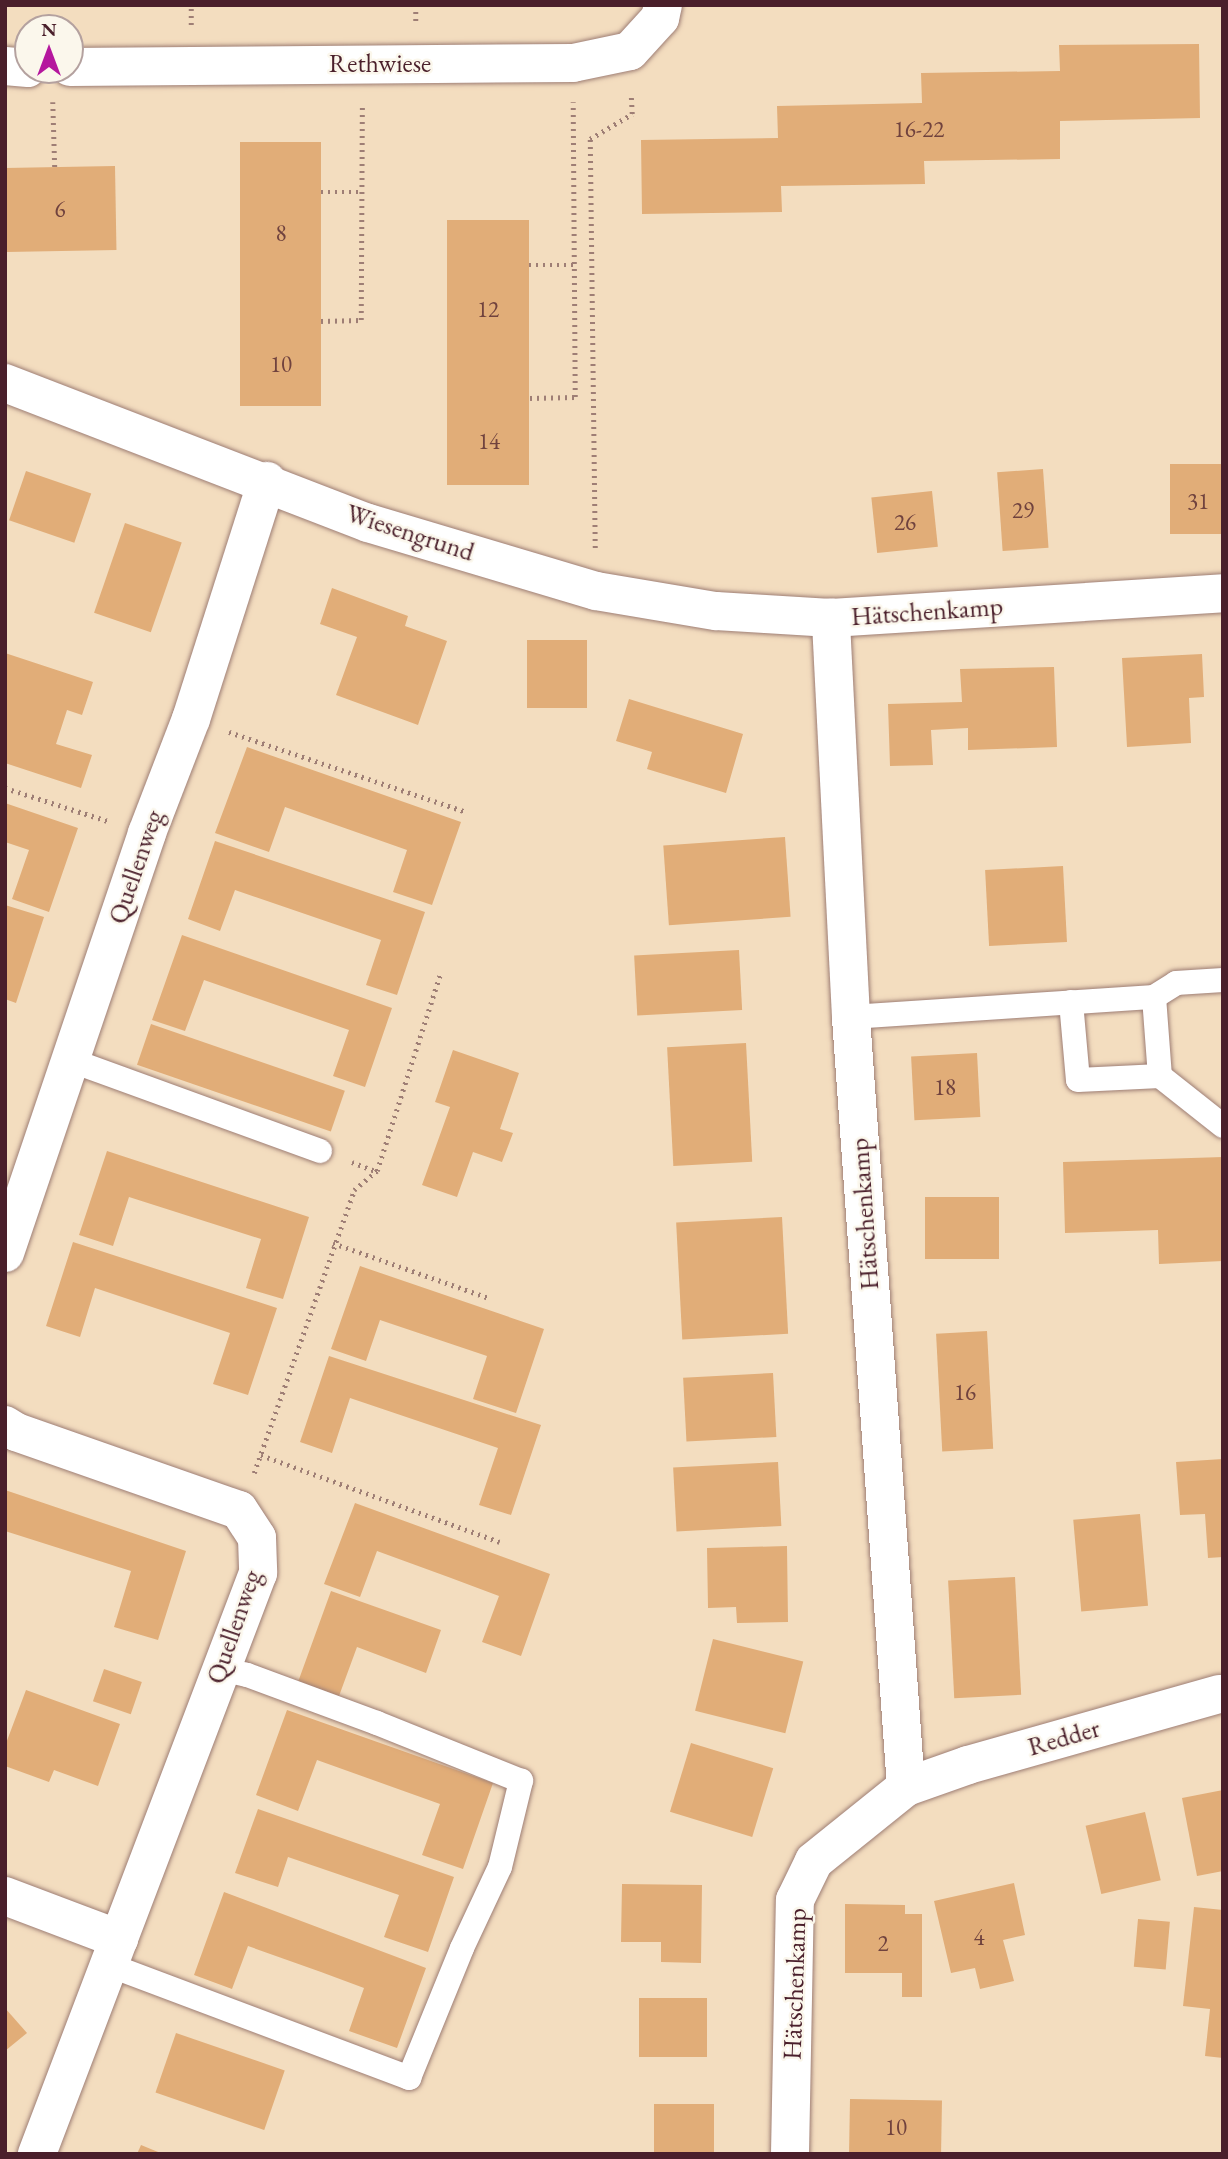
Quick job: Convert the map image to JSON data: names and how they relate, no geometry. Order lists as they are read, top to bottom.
{
  "streets": {
    "street": [
      "Rethwiese",
      "Wiesengrund",
      "Hätschenkamp",
      "Quellenweg",
      "Redder"
    ]
  },
  "crossings": [
    ["Wiesengrund", "Hätschenkamp"],
    ["Wiesengrund", "Quellenweg"],
    ["Hätschenkamp", "Redder"]
  ],
  "house_numbers": [
    "16-22",
    "6",
    "8",
    "12",
    "10",
    "14",
    "31",
    "29",
    "26",
    "18",
    "16",
    "4",
    "2",
    "10"
  ],
  "north": "top"
}
